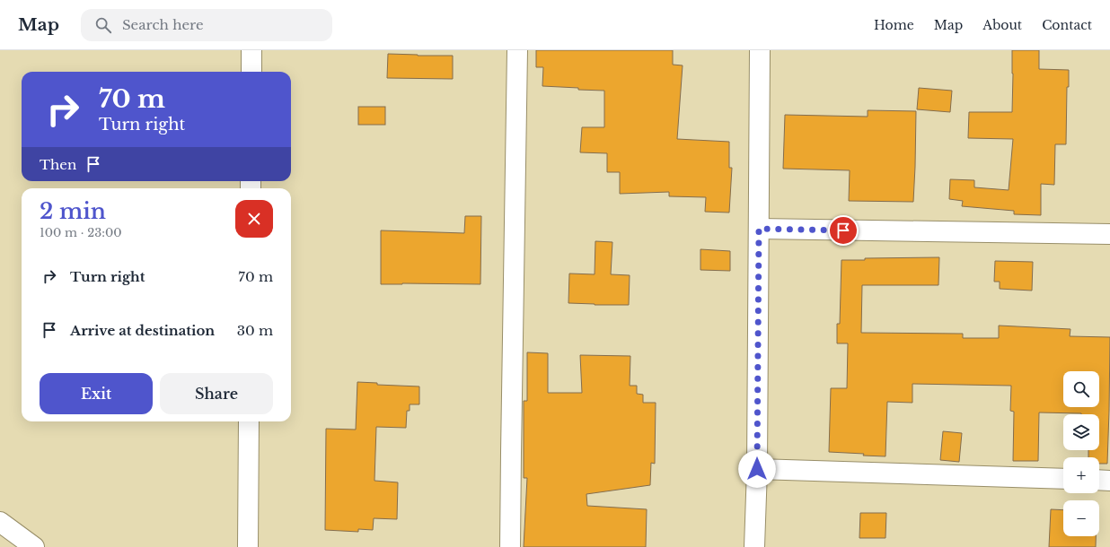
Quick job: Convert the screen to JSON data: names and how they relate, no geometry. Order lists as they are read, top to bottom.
{
  "page": {
    "header": "Map",
    "search": "Search here",
    "nav": [
      "Home",
      "Map",
      "About",
      "Contact"
    ],
    "turn": ["70 m", "Turn right"],
    "then": "Then",
    "heading": ["2 min", "100 m · 23:00"],
    "list": [
      {
        "name": "Turn right",
        "value": "70 m"
      },
      {
        "name": "Arrive at destination",
        "value": "30 m"
      }
    ],
    "buttons": ["Exit", "Share"],
    "map_buttons": ["+", "−"]
  }
}
